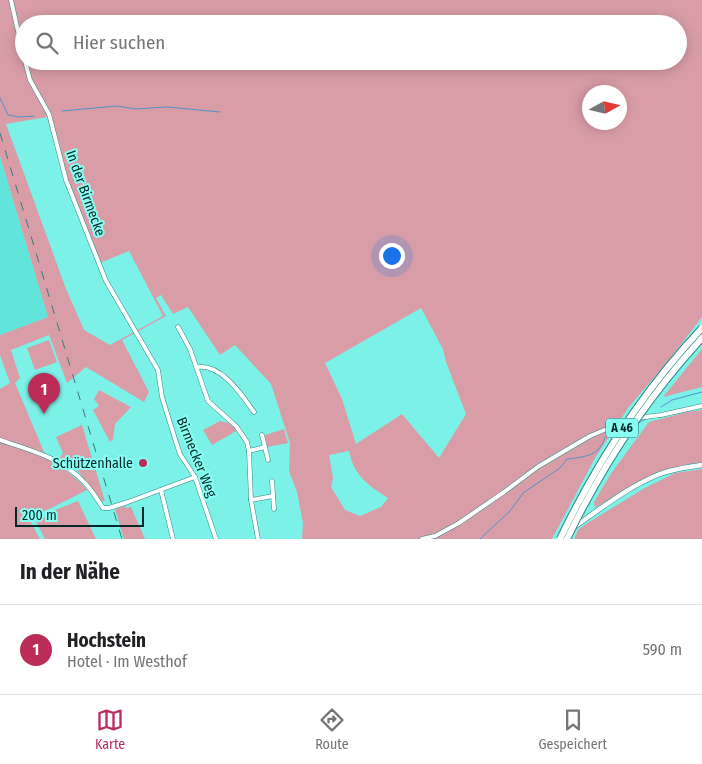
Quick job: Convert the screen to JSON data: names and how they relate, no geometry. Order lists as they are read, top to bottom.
{
  "streets": {
    "highway": ["A 46"],
    "street": ["In der Birmecke", "Birmecker Weg"]
  },
  "crossings": [
    ["In der Birmecke", "Birmecker Weg"]
  ],
  "places": ["Schützenhalle"],
  "scale_bar": "200 m",
  "north": "right",
  "page": {
    "search": "Hier suchen",
    "pins": "1",
    "scale": "200 m",
    "heading": "In der Nähe",
    "list": [
      {
        "mark": "1",
        "name": "Hochstein",
        "note": "Hotel · Im Westhof",
        "value": "590 m"
      }
    ],
    "nav": ["Karte", "Route", "Gespeichert"]
  }
}
